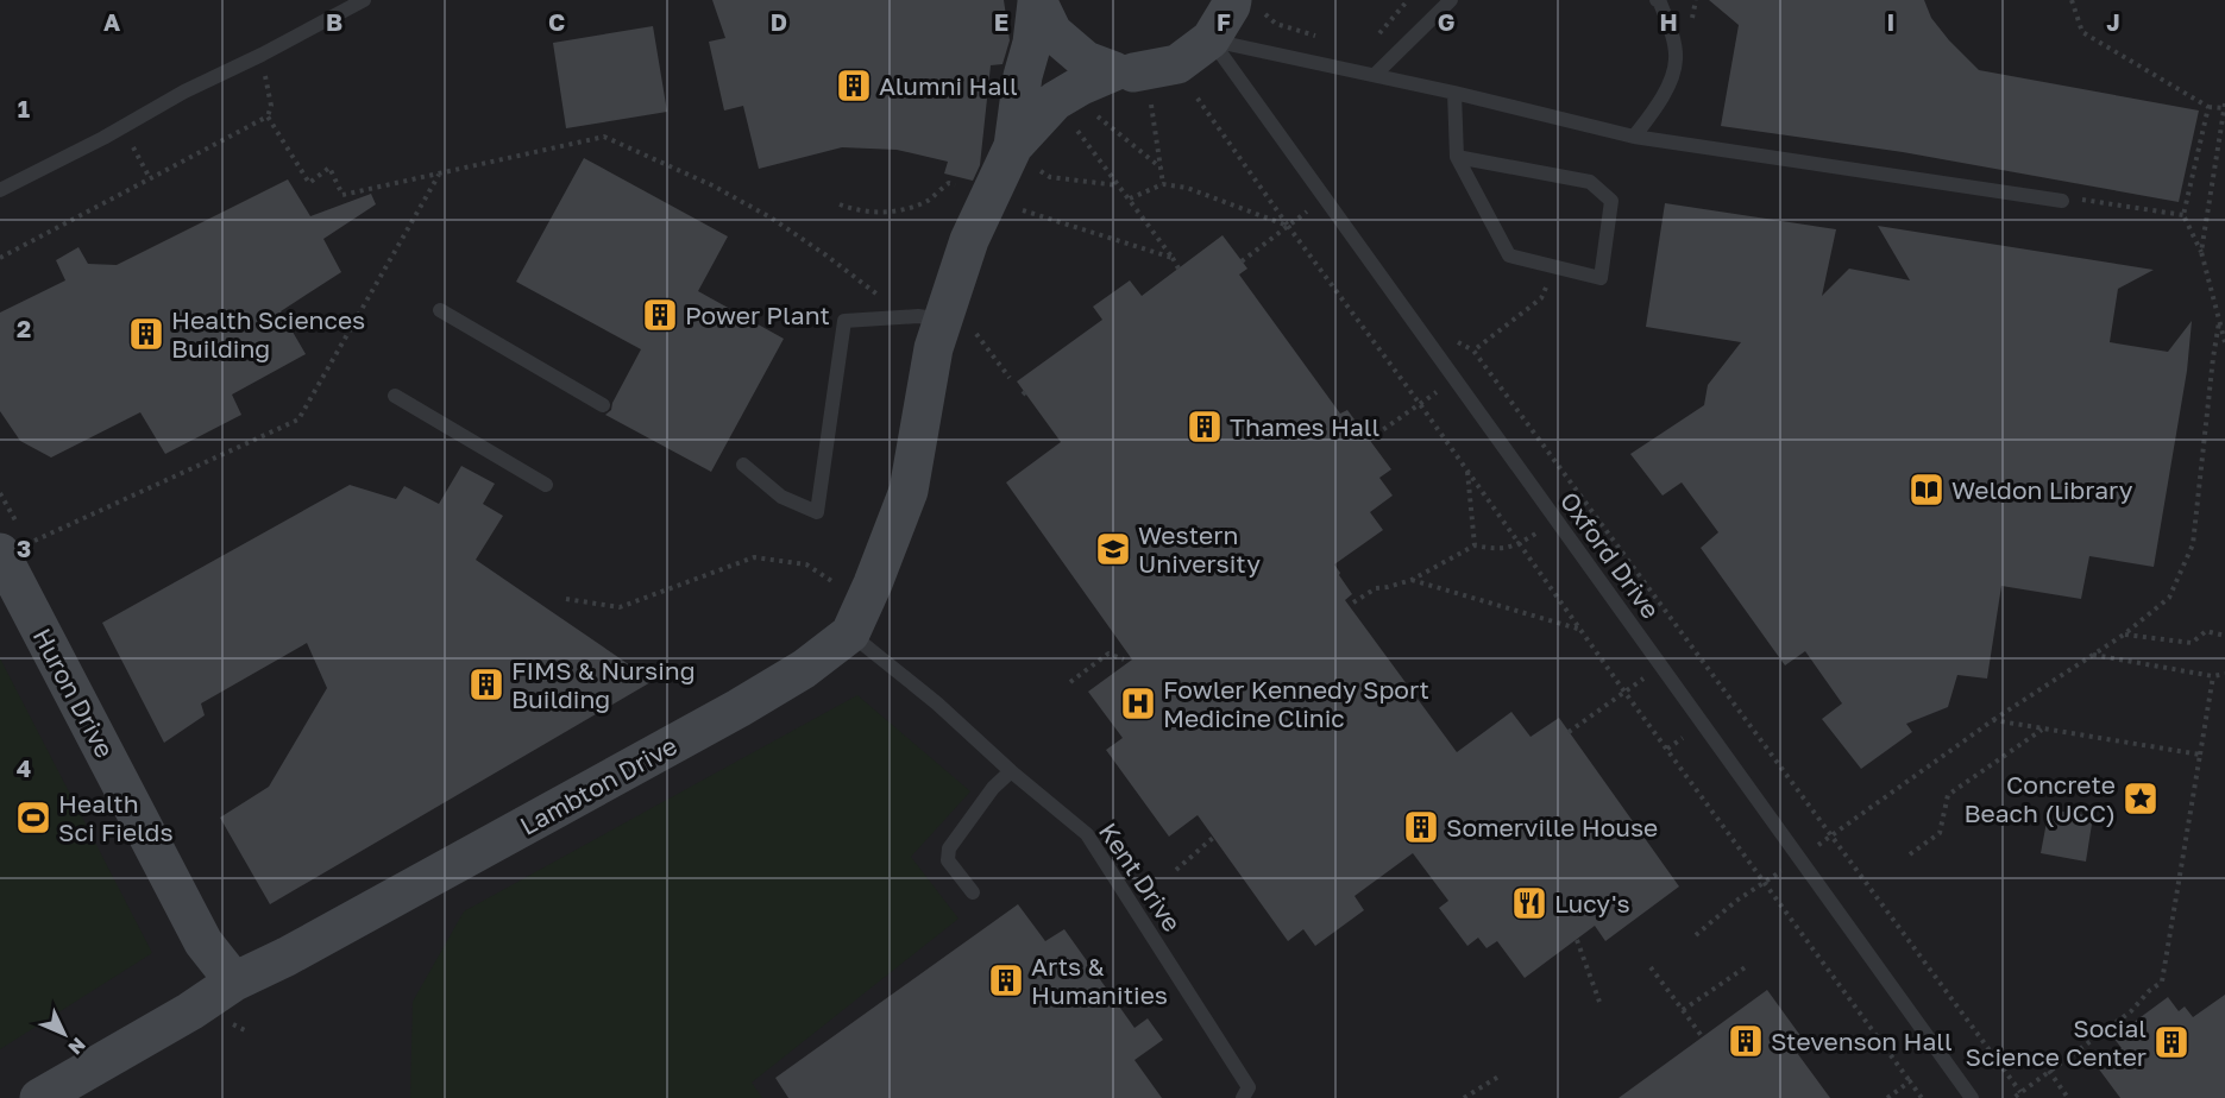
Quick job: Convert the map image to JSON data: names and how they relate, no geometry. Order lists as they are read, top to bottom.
{
  "streets": {
    "street": ["Huron Drive", "Lambton Drive"],
    "lane": ["Oxford Drive", "Kent Drive"]
  },
  "crossings": [
    ["Huron Drive", "Lambton Drive"],
    ["Lambton Drive", "Kent Drive"]
  ],
  "places": {
    "building": [
      "Alumni Hall",
      "Power Plant",
      "Health Sciences Building",
      "Thames Hall",
      "FIMS & Nursing Building",
      "Somerville House",
      "Arts & Humanities",
      "Stevenson Hall",
      "Social Science Center"
    ],
    "library": ["Weldon Library"],
    "school or university": ["Western University"],
    "hospital": ["Fowler Kennedy Sport Medicine Clinic"],
    "place": ["Concrete Beach (UCC)"],
    "sports": ["Health Sci Fields"],
    "restaurant": ["Lucy's"]
  },
  "north": "bottom right",
  "grid": {
    "columns": [
      "A",
      "B",
      "C",
      "D",
      "E",
      "F",
      "G",
      "H",
      "I",
      "J"
    ],
    "rows": [
      "1",
      "2",
      "3",
      "4"
    ]
  }
}
